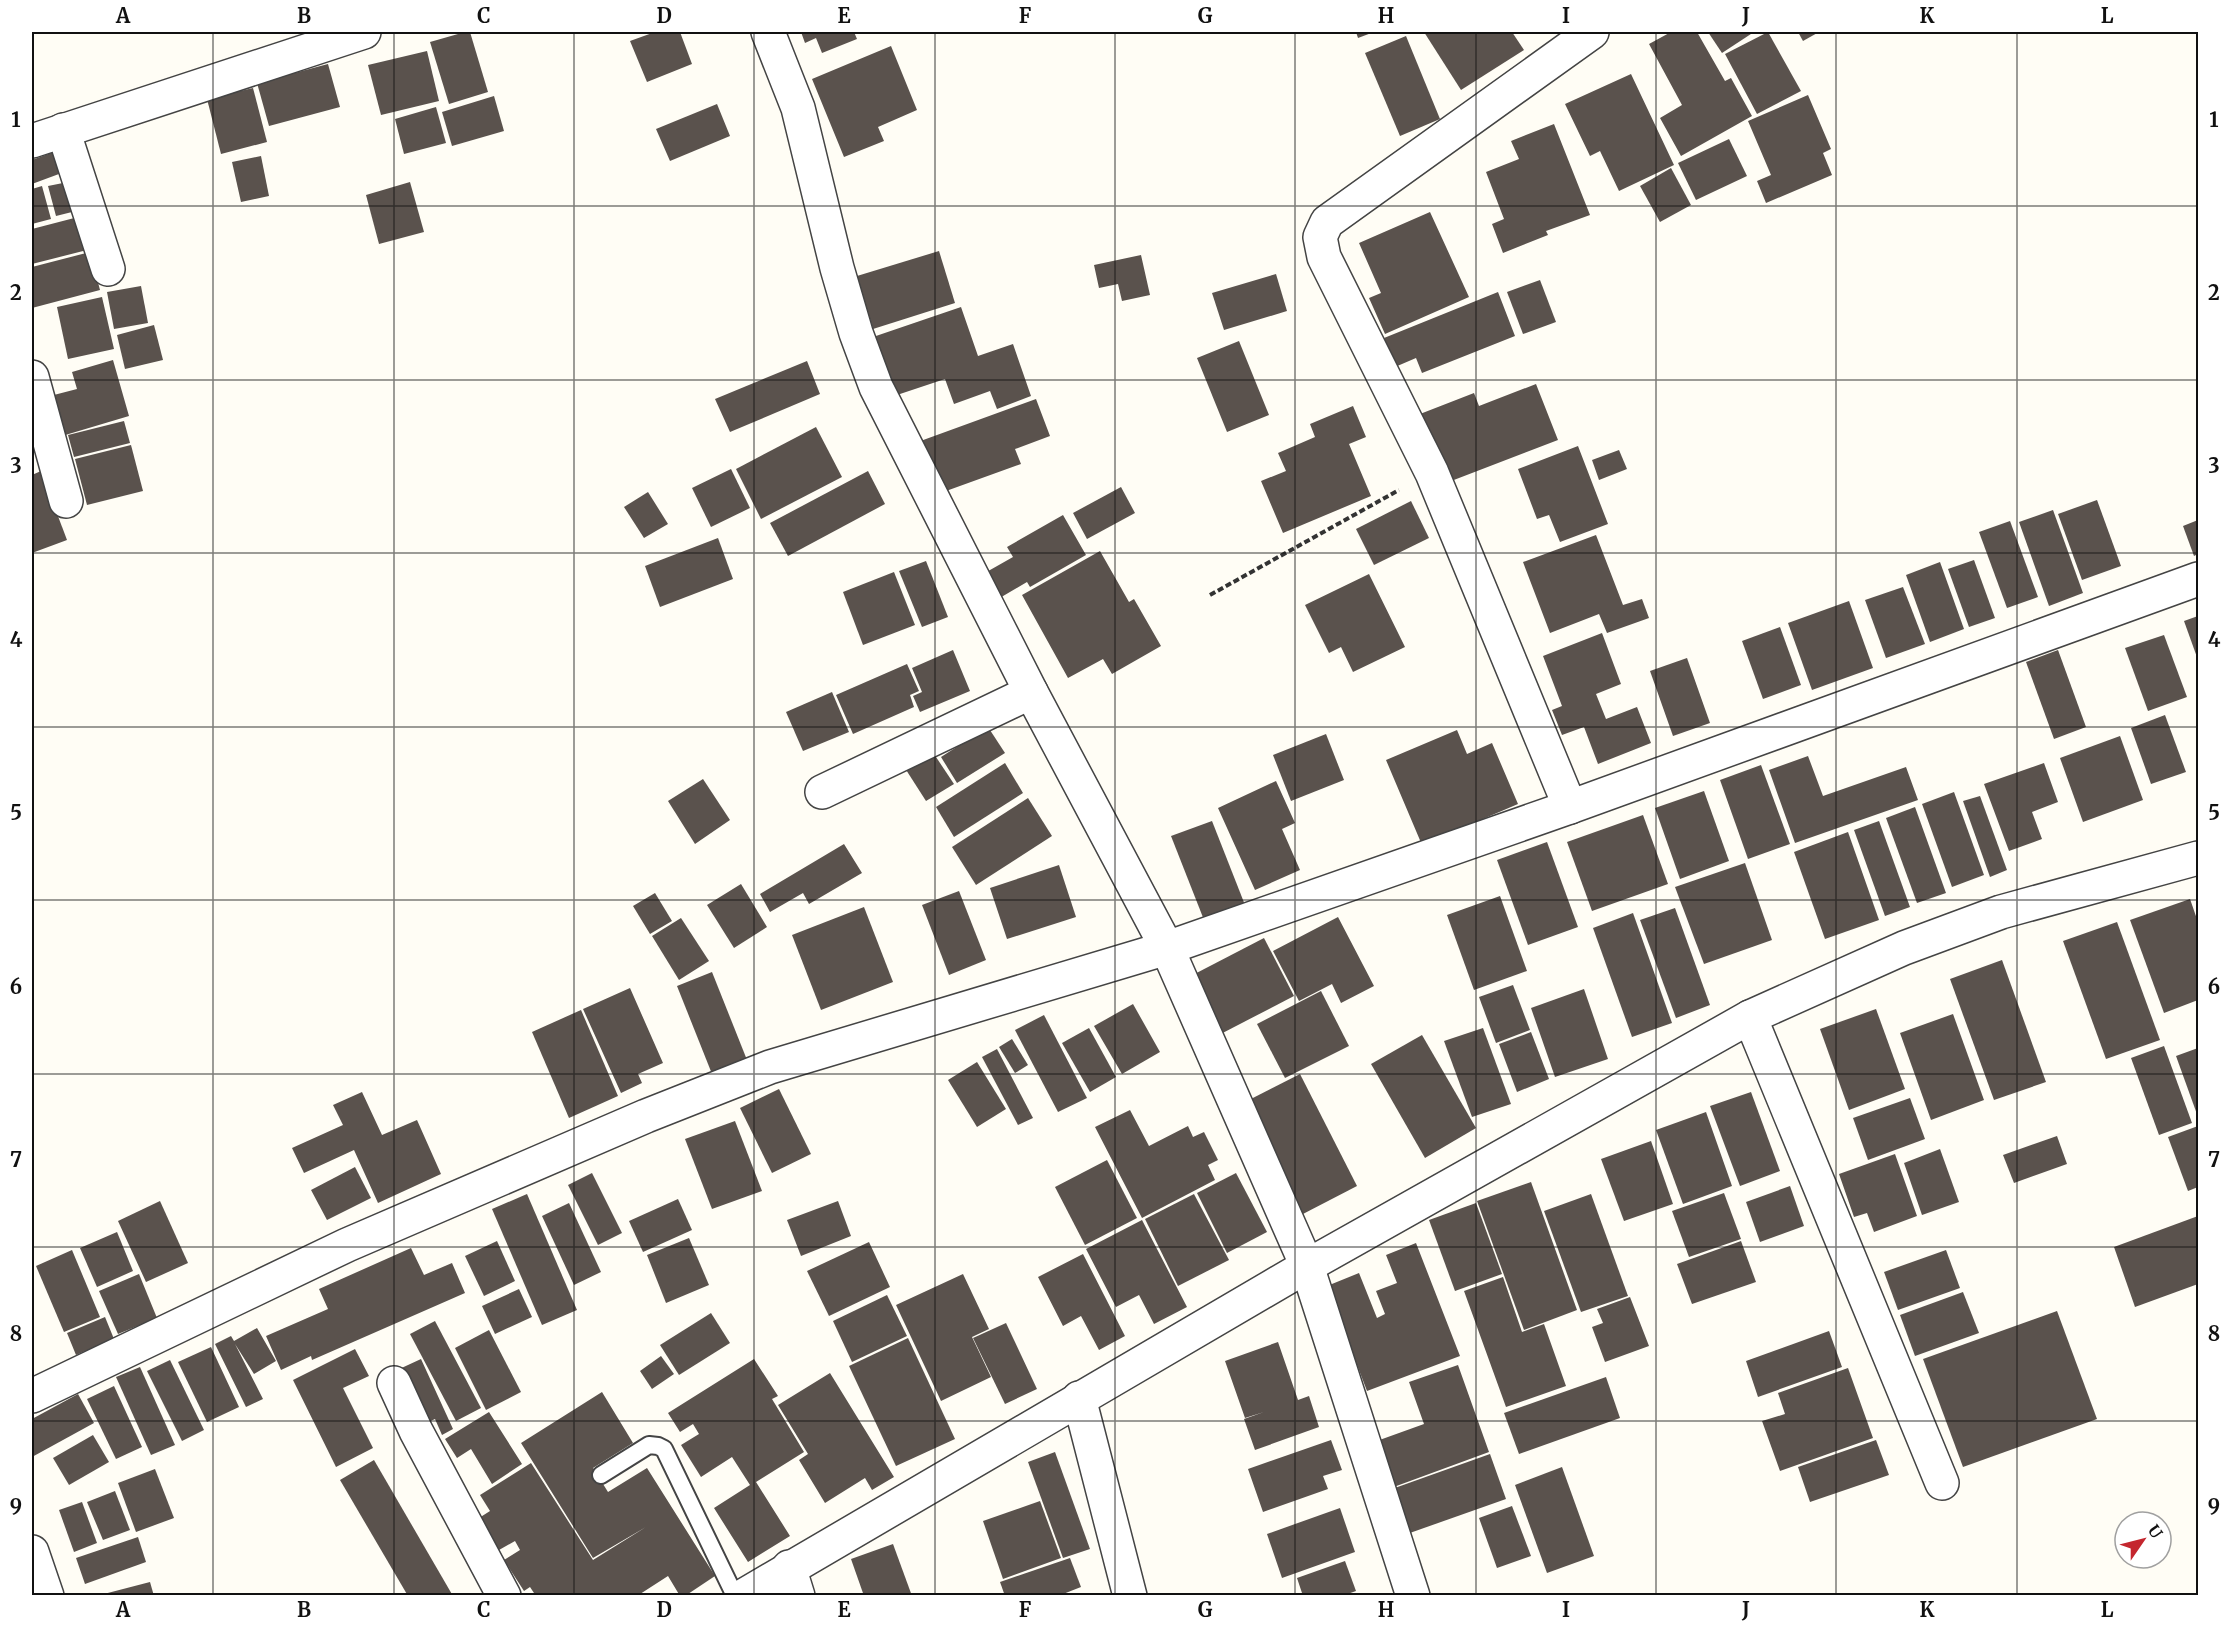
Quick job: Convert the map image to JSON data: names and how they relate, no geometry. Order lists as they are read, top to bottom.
{
  "north": "top right",
  "grid": {
    "columns": [
      "A",
      "B",
      "C",
      "D",
      "E",
      "F",
      "G",
      "H",
      "I",
      "J",
      "K",
      "L"
    ],
    "rows": [
      "1",
      "2",
      "3",
      "4",
      "5",
      "6",
      "7",
      "8",
      "9"
    ]
  }
}
